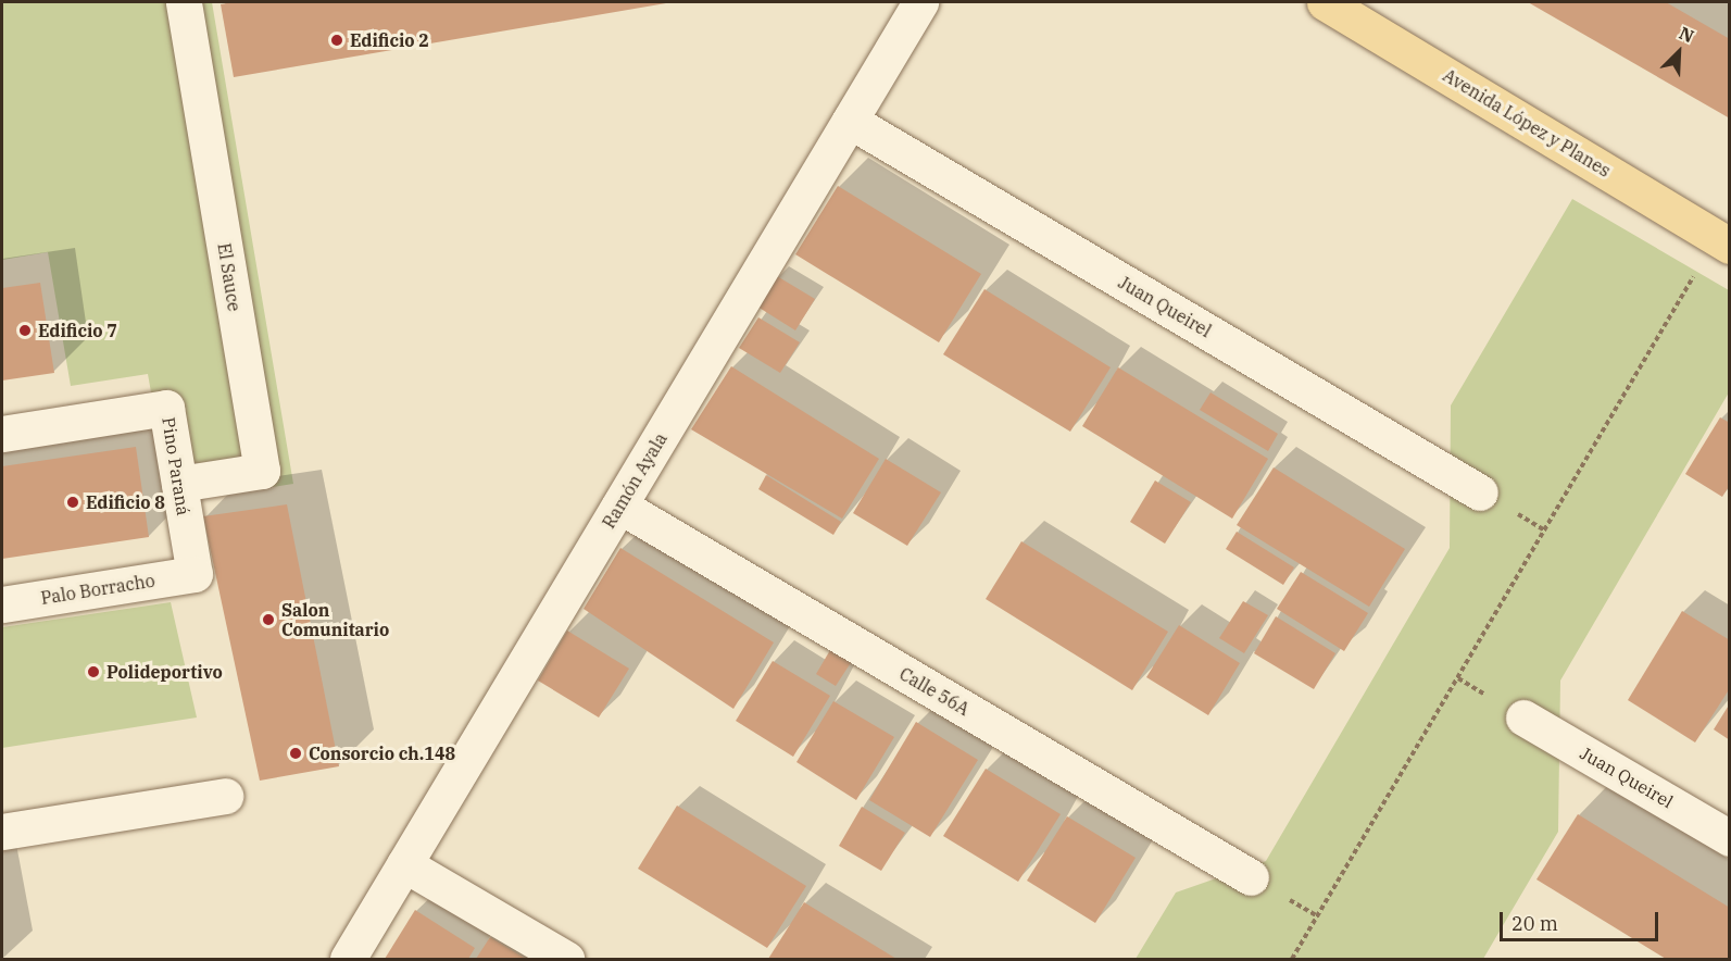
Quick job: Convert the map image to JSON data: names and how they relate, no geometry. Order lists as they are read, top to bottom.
{
  "streets": {
    "main road": ["Avenida López y Planes"],
    "street": [
      "El Sauce",
      "Juan Queirel",
      "Pino Paraná",
      "Ramón Ayala",
      "Palo Borracho",
      "Calle 56A"
    ]
  },
  "crossings": [
    ["El Sauce", "Pino Paraná"],
    ["Juan Queirel", "Ramón Ayala"],
    ["Pino Paraná", "Palo Borracho"],
    ["Ramón Ayala", "Calle 56A"]
  ],
  "places": [
    "Edificio 2",
    "Edificio 7",
    "Edificio 8",
    "Salon Comunitario",
    "Polideportivo",
    "Consorcio ch.148"
  ],
  "scale_bar": "20 m",
  "north": "top right"
}
